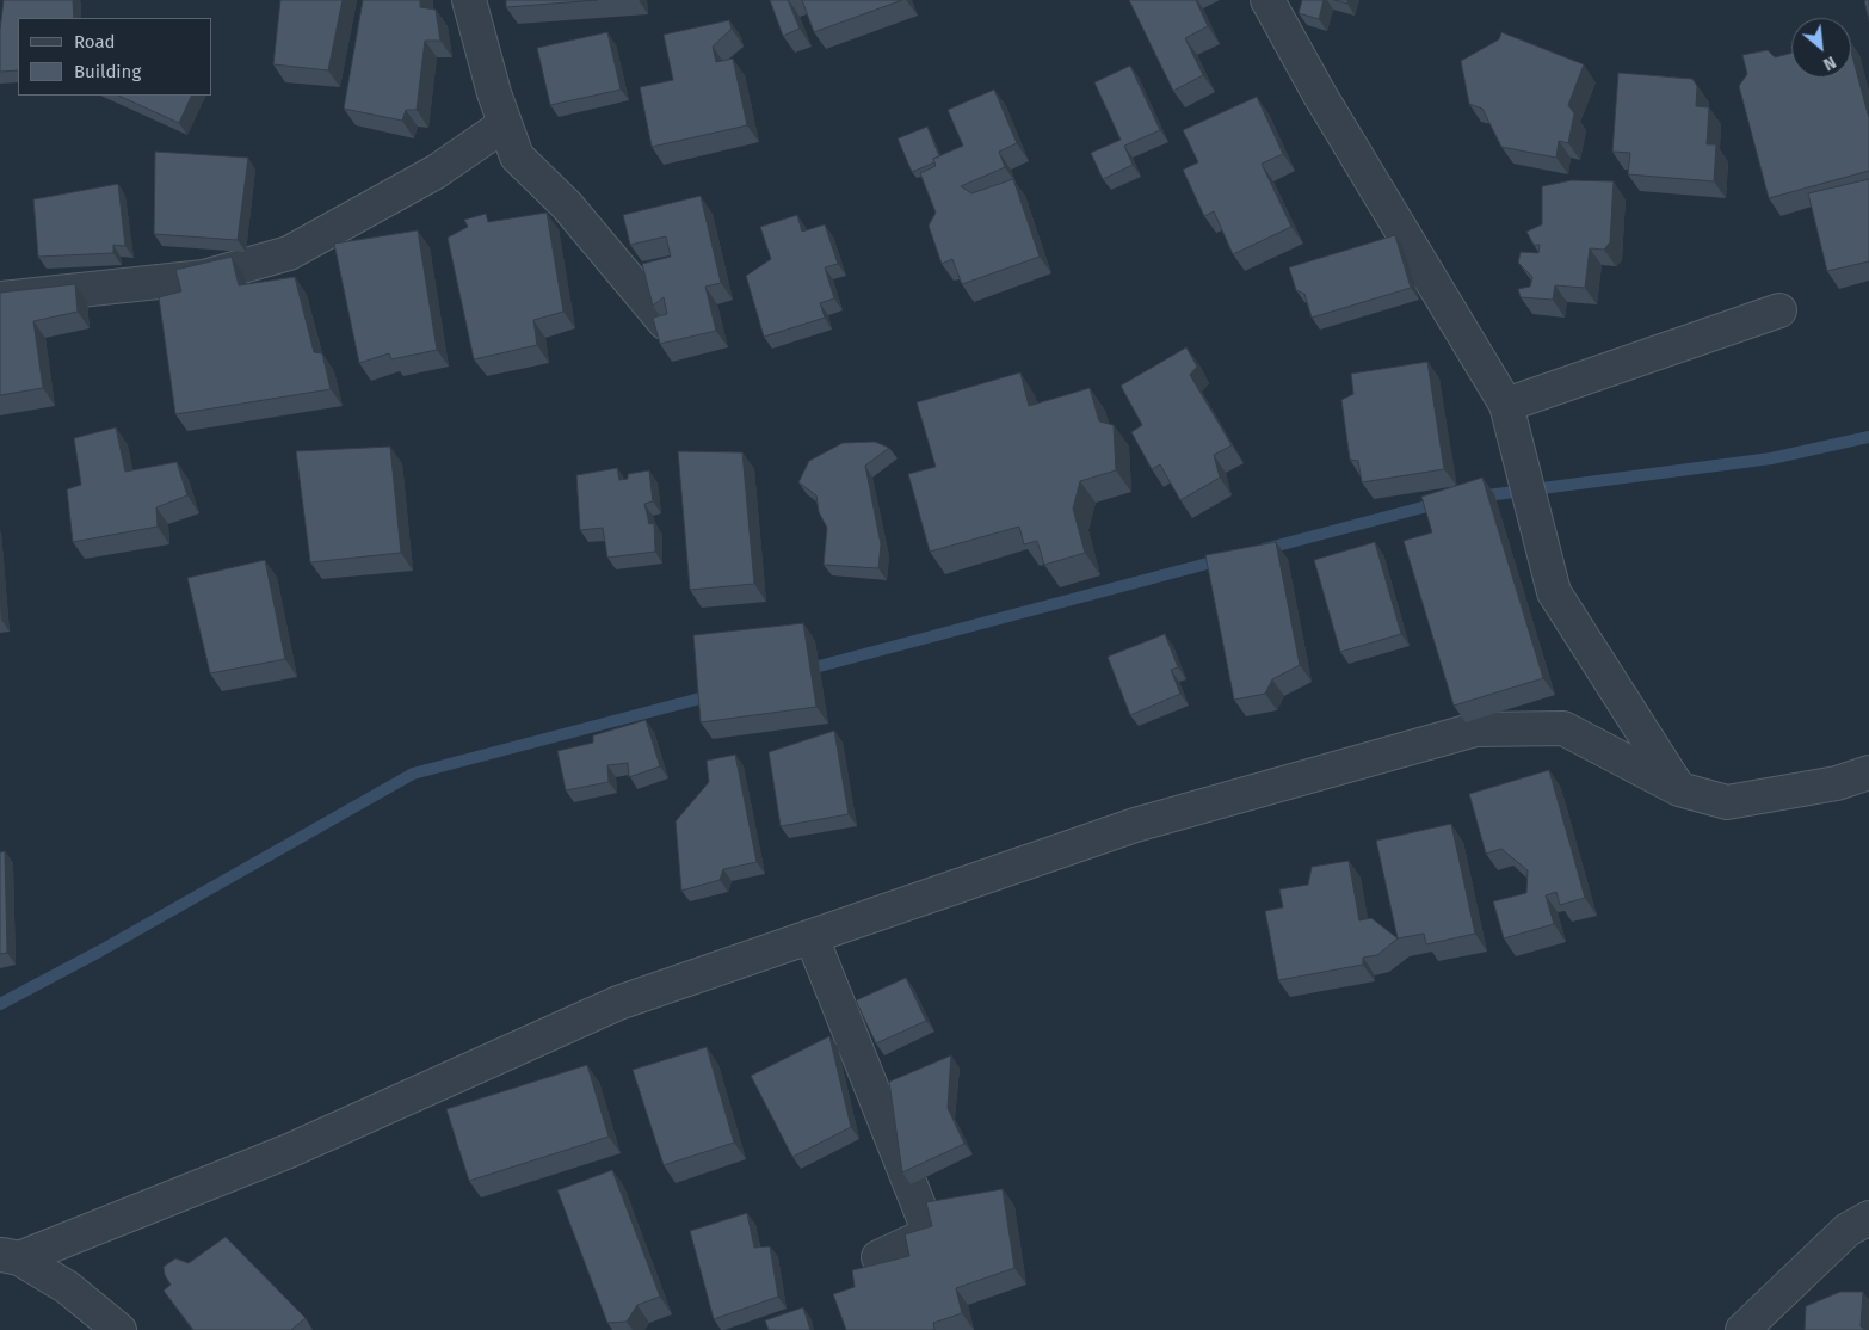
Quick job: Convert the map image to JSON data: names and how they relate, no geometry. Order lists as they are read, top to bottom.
{
  "legend": ["Road", "Building"],
  "north": "bottom right"
}
